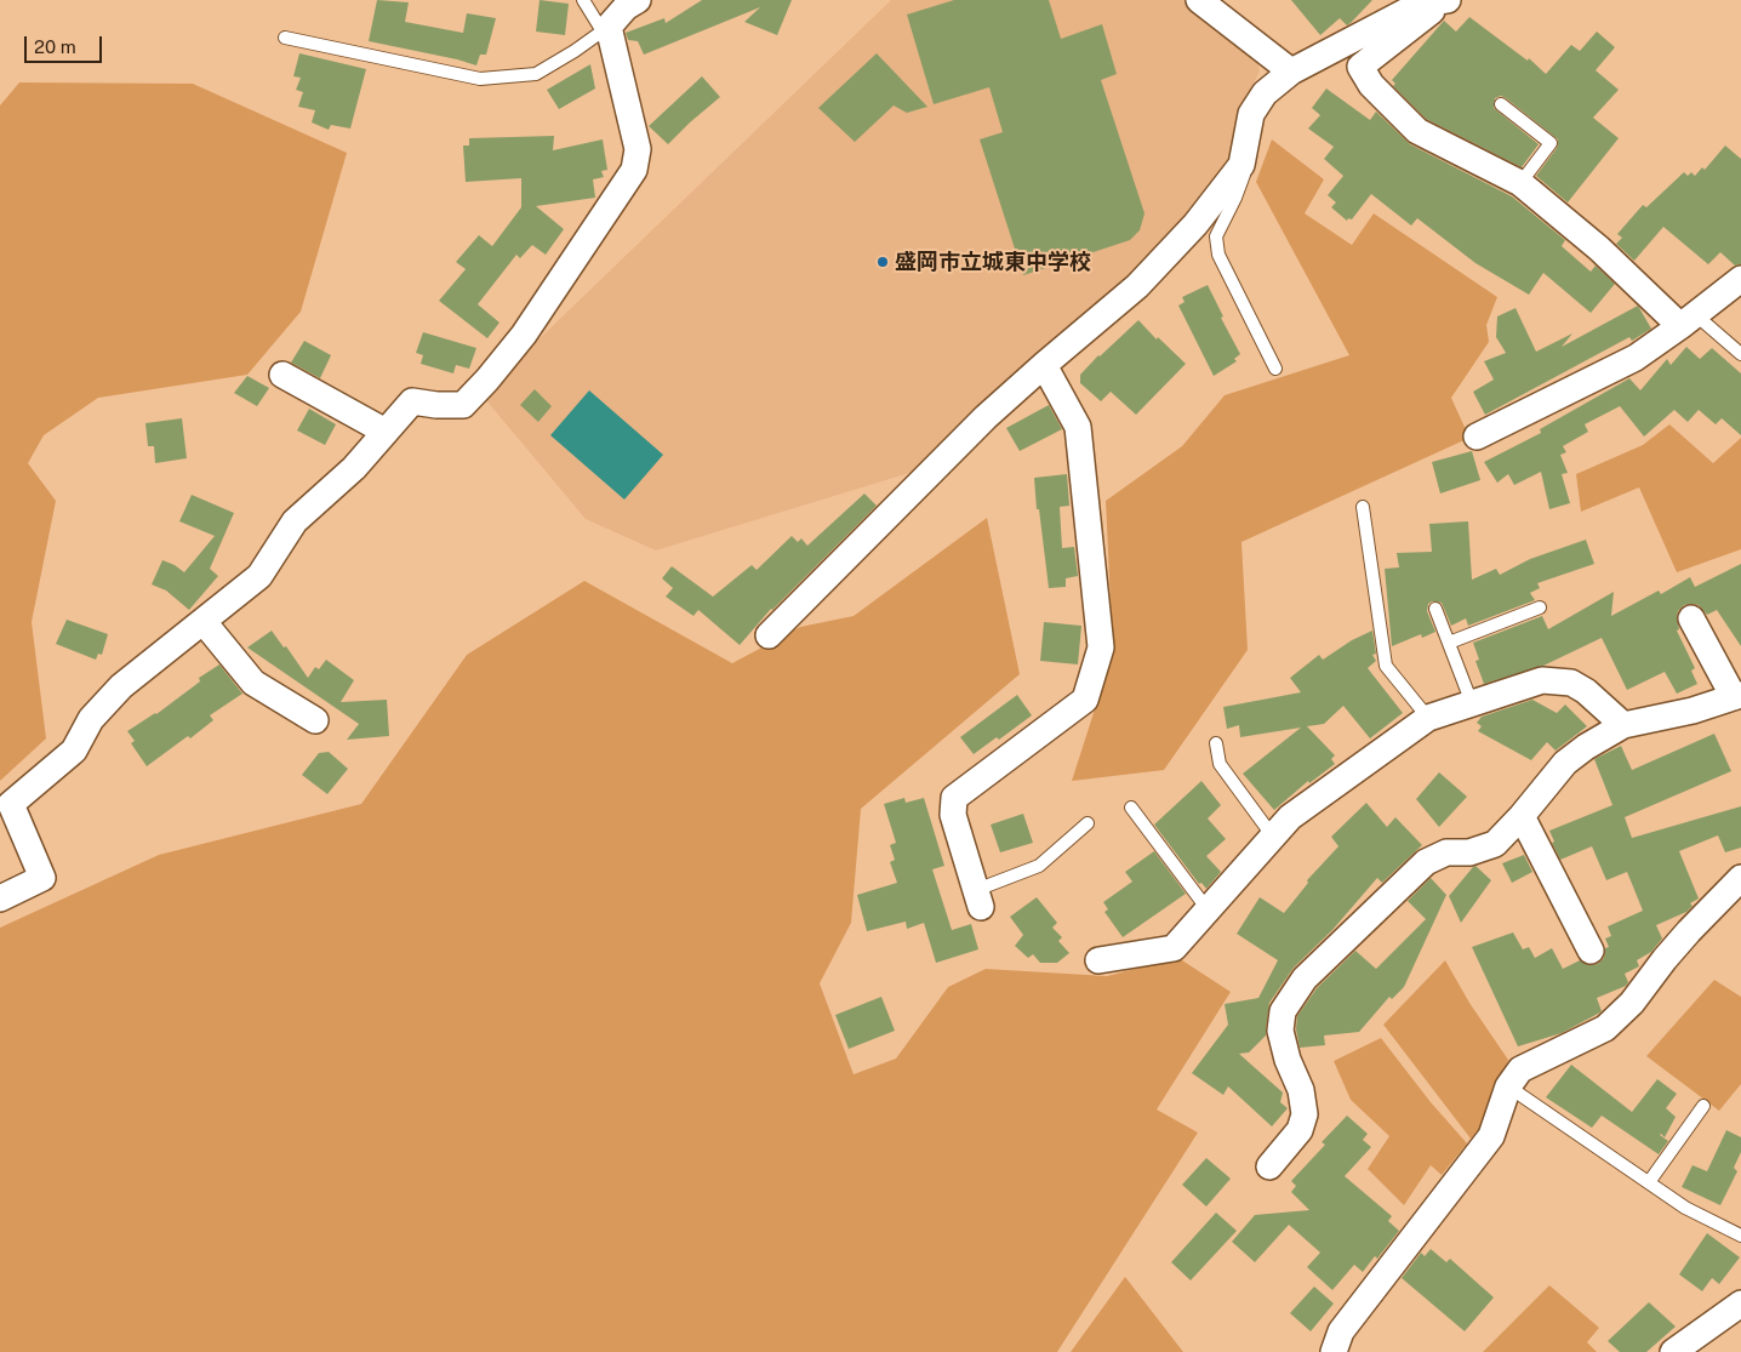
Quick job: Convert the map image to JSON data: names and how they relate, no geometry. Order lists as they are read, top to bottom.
{
  "places": ["盛岡市立城東中学校"],
  "scale_bar": "20 m"
}
